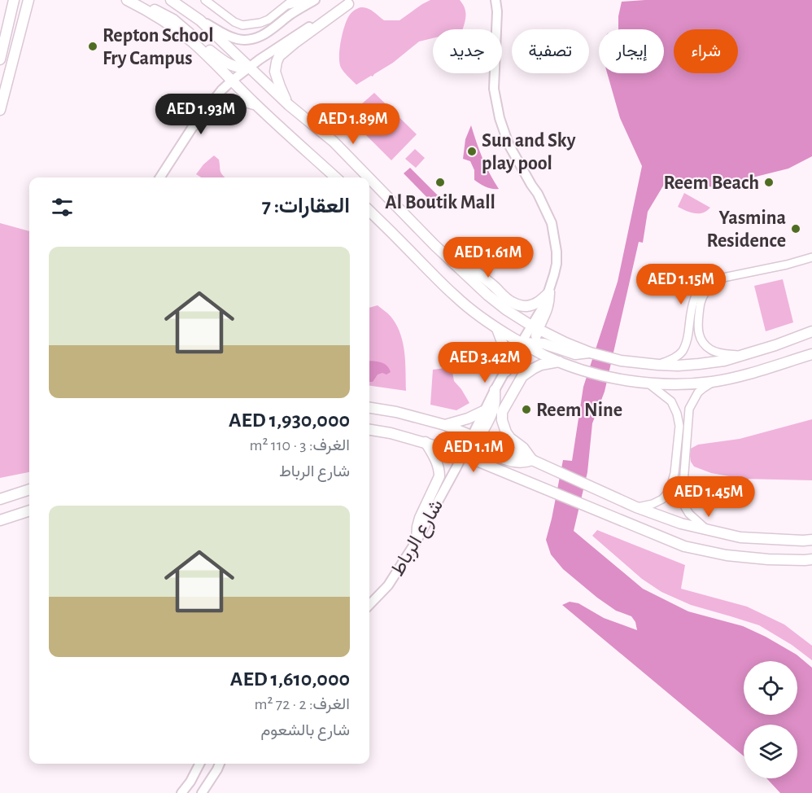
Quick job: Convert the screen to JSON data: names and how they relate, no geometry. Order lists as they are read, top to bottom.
{
  "streets": {
    "street": ["شارع الرباط"]
  },
  "places": [
    "Repton School Fry Campus",
    "Sun and Sky play pool",
    "Al Boutik Mall",
    "Reem Beach",
    "Yasmina Residence",
    "Reem Nine"
  ],
  "page": {
    "chip": [
      "شراء",
      "إيجار",
      "تصفية",
      "جديد"
    ],
    "price": [
      "AED 1.93M",
      "AED 1.89M",
      "AED 1.61M",
      "AED 1.15M",
      "AED 3.42M",
      "AED 1.1M",
      "AED 1.45M"
    ],
    "heading": "العقارات: 7",
    "list": [
      {
        "name": "AED 1,930,000",
        "note": "الغرف: 3 · 110 m² · شارع الرباط"
      },
      {
        "name": "AED 1,610,000",
        "note": "الغرف: 2 · 72 m² · شارع بالشعوم"
      }
    ]
  }
}
